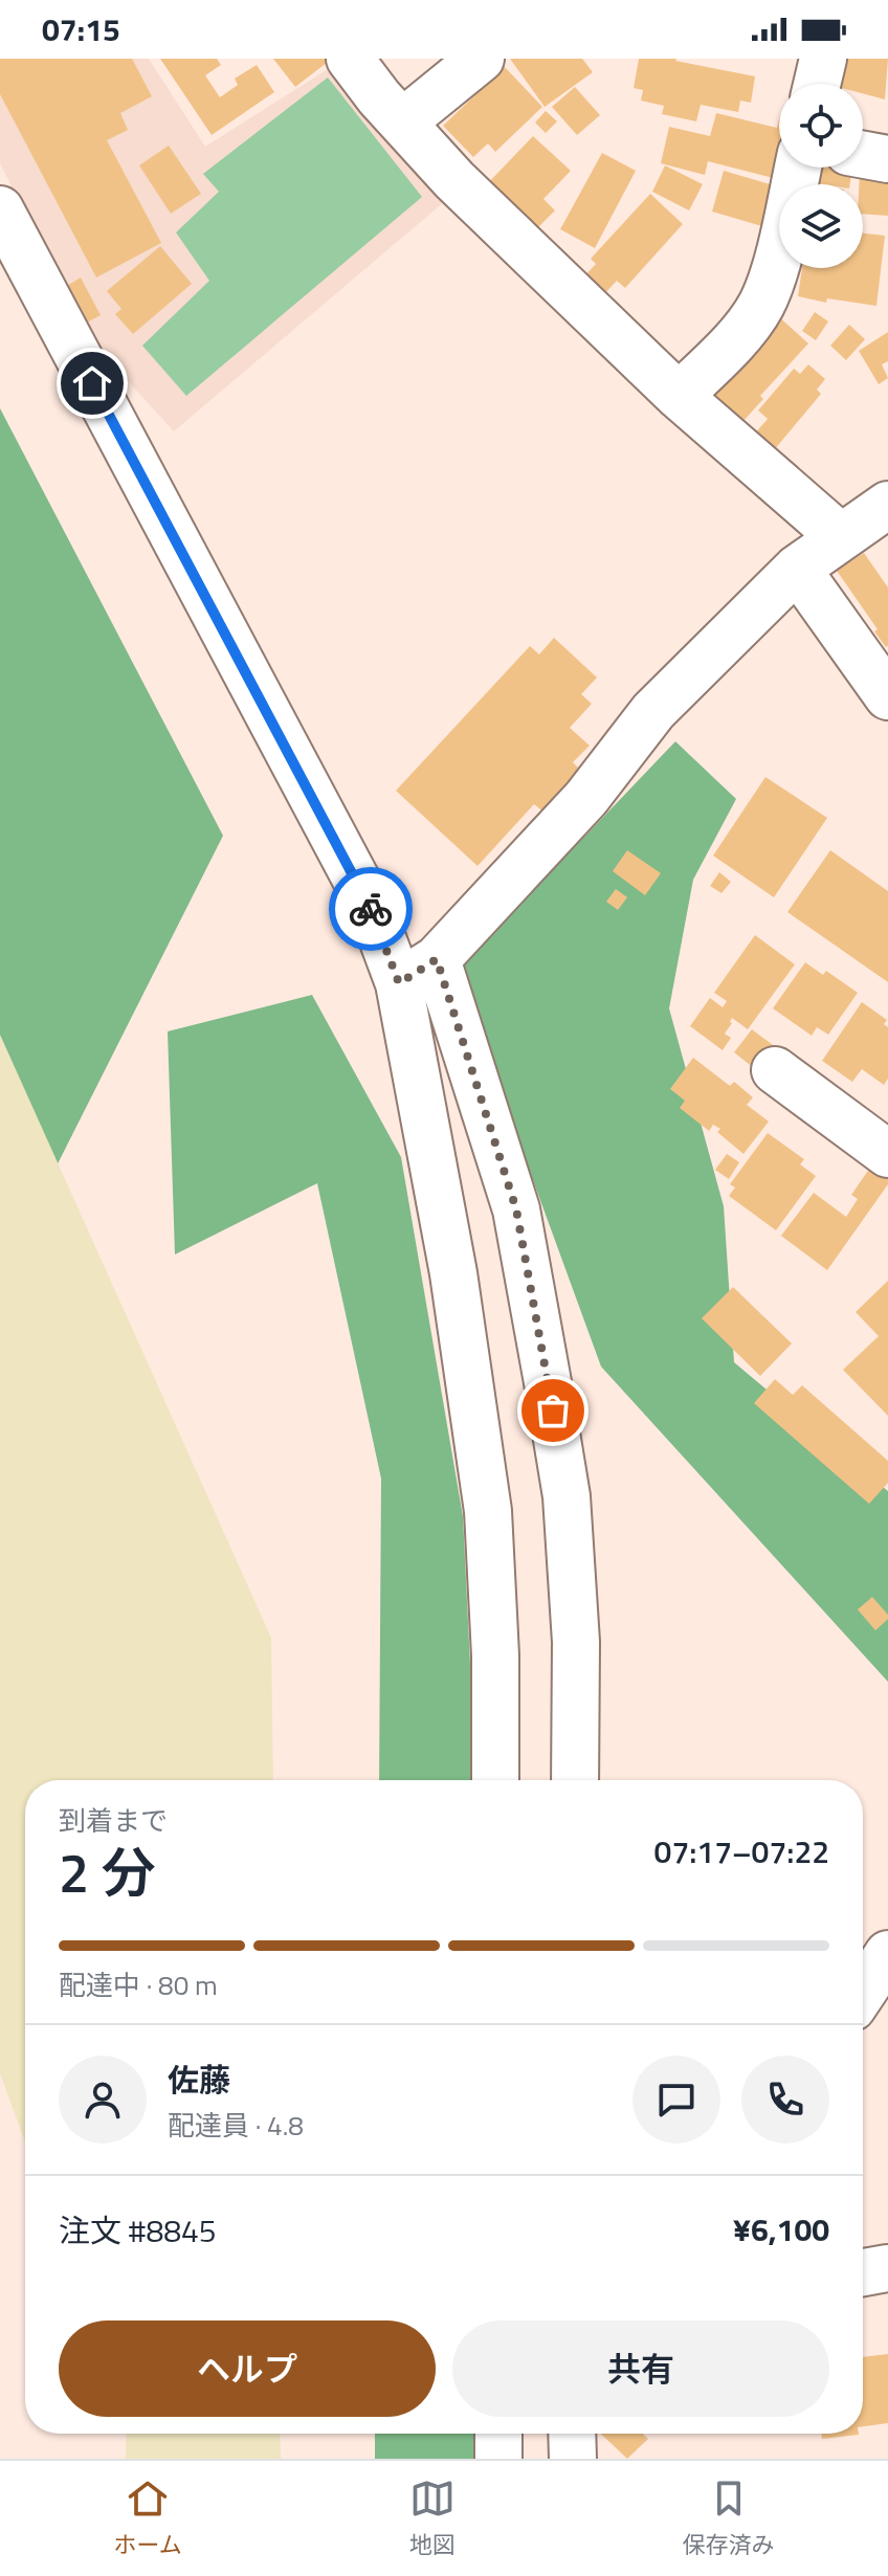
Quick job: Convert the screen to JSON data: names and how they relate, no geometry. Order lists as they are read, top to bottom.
{
  "page": {
    "status": "07:15",
    "heading": ["2 分", "到着まで", "07:17–07:22"],
    "panel": [
      "佐藤",
      "配達員 · 4.8",
      "注文 #8845",
      "¥6,100"
    ],
    "bar": "配達中 · 80 m",
    "buttons": ["ヘルプ", "共有"],
    "tabs": ["ホーム", "地図", "保存済み"]
  }
}
